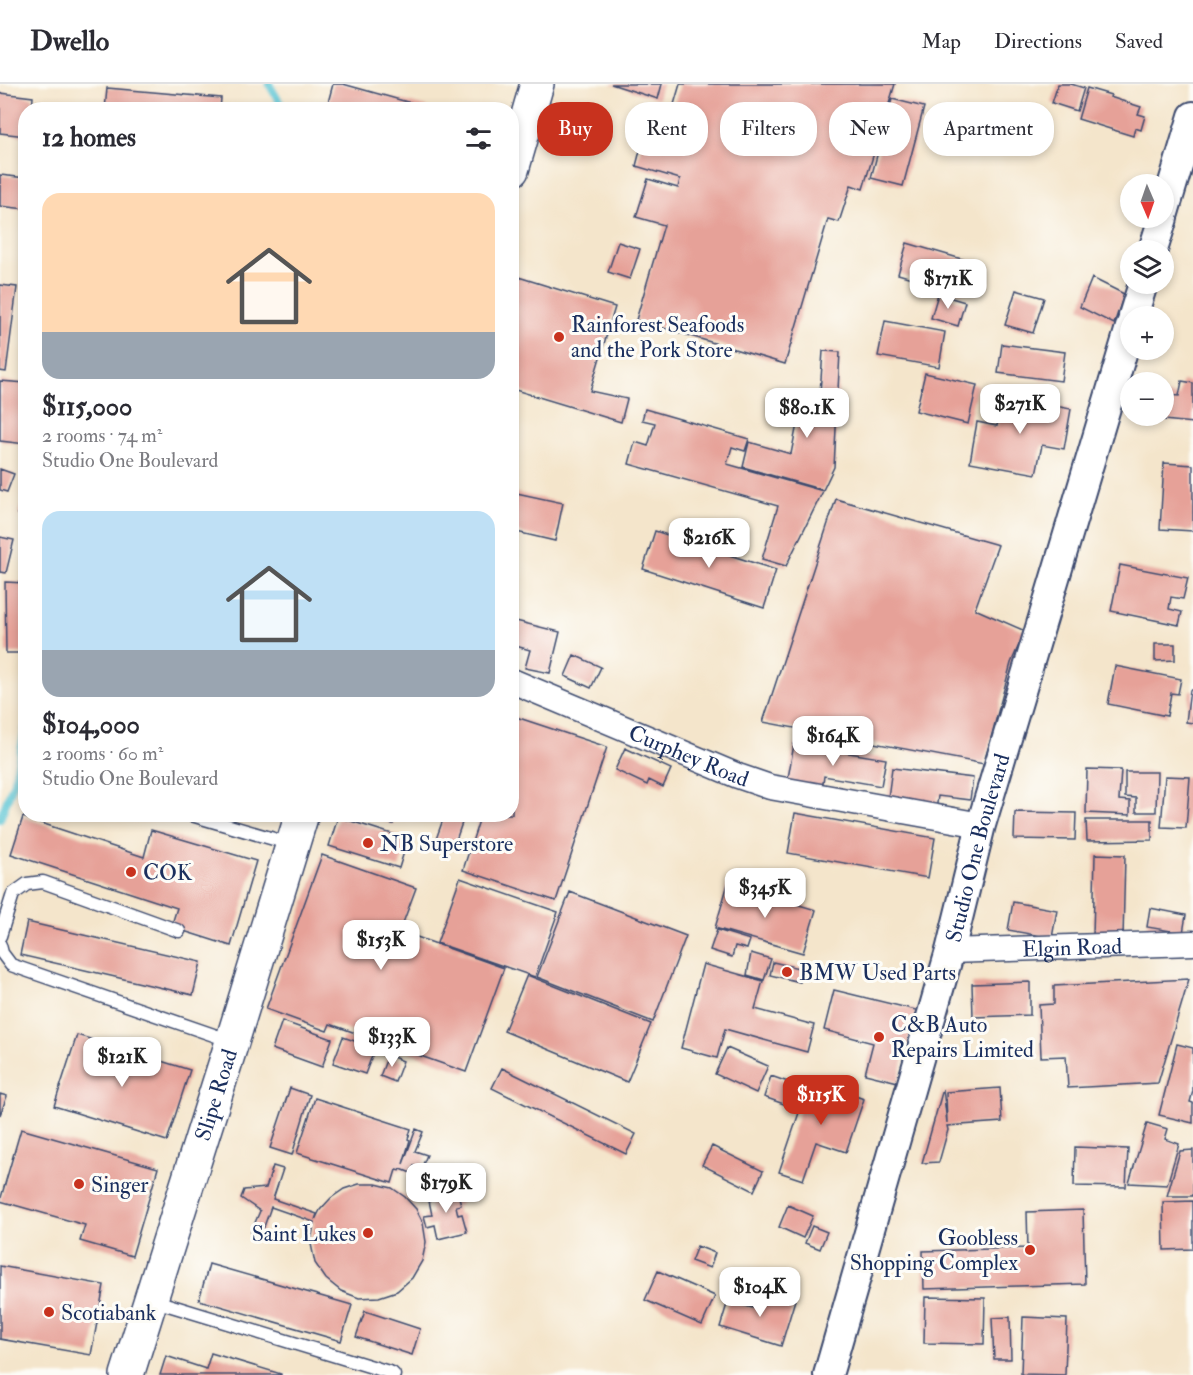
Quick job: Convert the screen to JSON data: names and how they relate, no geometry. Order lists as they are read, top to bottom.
{
  "streets": {
    "main road": ["Slipe Road"],
    "street": ["Curphey Road", "Studio One Boulevard", "Elgin Road"]
  },
  "crossings": [
    ["Curphey Road", "Studio One Boulevard"],
    ["Studio One Boulevard", "Elgin Road"]
  ],
  "places": [
    "Rainforest Seafoods and the Pork Store",
    "NB Superstore",
    "COK",
    "BMW Used Parts",
    "C&B Auto Repairs Limited",
    "Singer",
    "Saint Lukes",
    "Goobless Shopping Complex",
    "Scotiabank"
  ],
  "north": "bottom",
  "page": {
    "header": "Dwello",
    "nav": ["Map", "Directions", "Saved"],
    "chip": [
      "Buy",
      "Rent",
      "Filters",
      "New",
      "Apartment"
    ],
    "heading": "12 homes",
    "map_buttons": ["+", "−"],
    "list": [
      {
        "name": "$115,000",
        "note": "2 rooms · 74 m² · Studio One Boulevard"
      },
      {
        "name": "$104,000",
        "note": "2 rooms · 60 m² · Studio One Boulevard"
      }
    ],
    "price": [
      "$171K",
      "$271K",
      "$80.1K",
      "$216K",
      "$164K",
      "$345K",
      "$153K",
      "$133K",
      "$121K",
      "$115K",
      "$179K",
      "$104K"
    ]
  }
}
